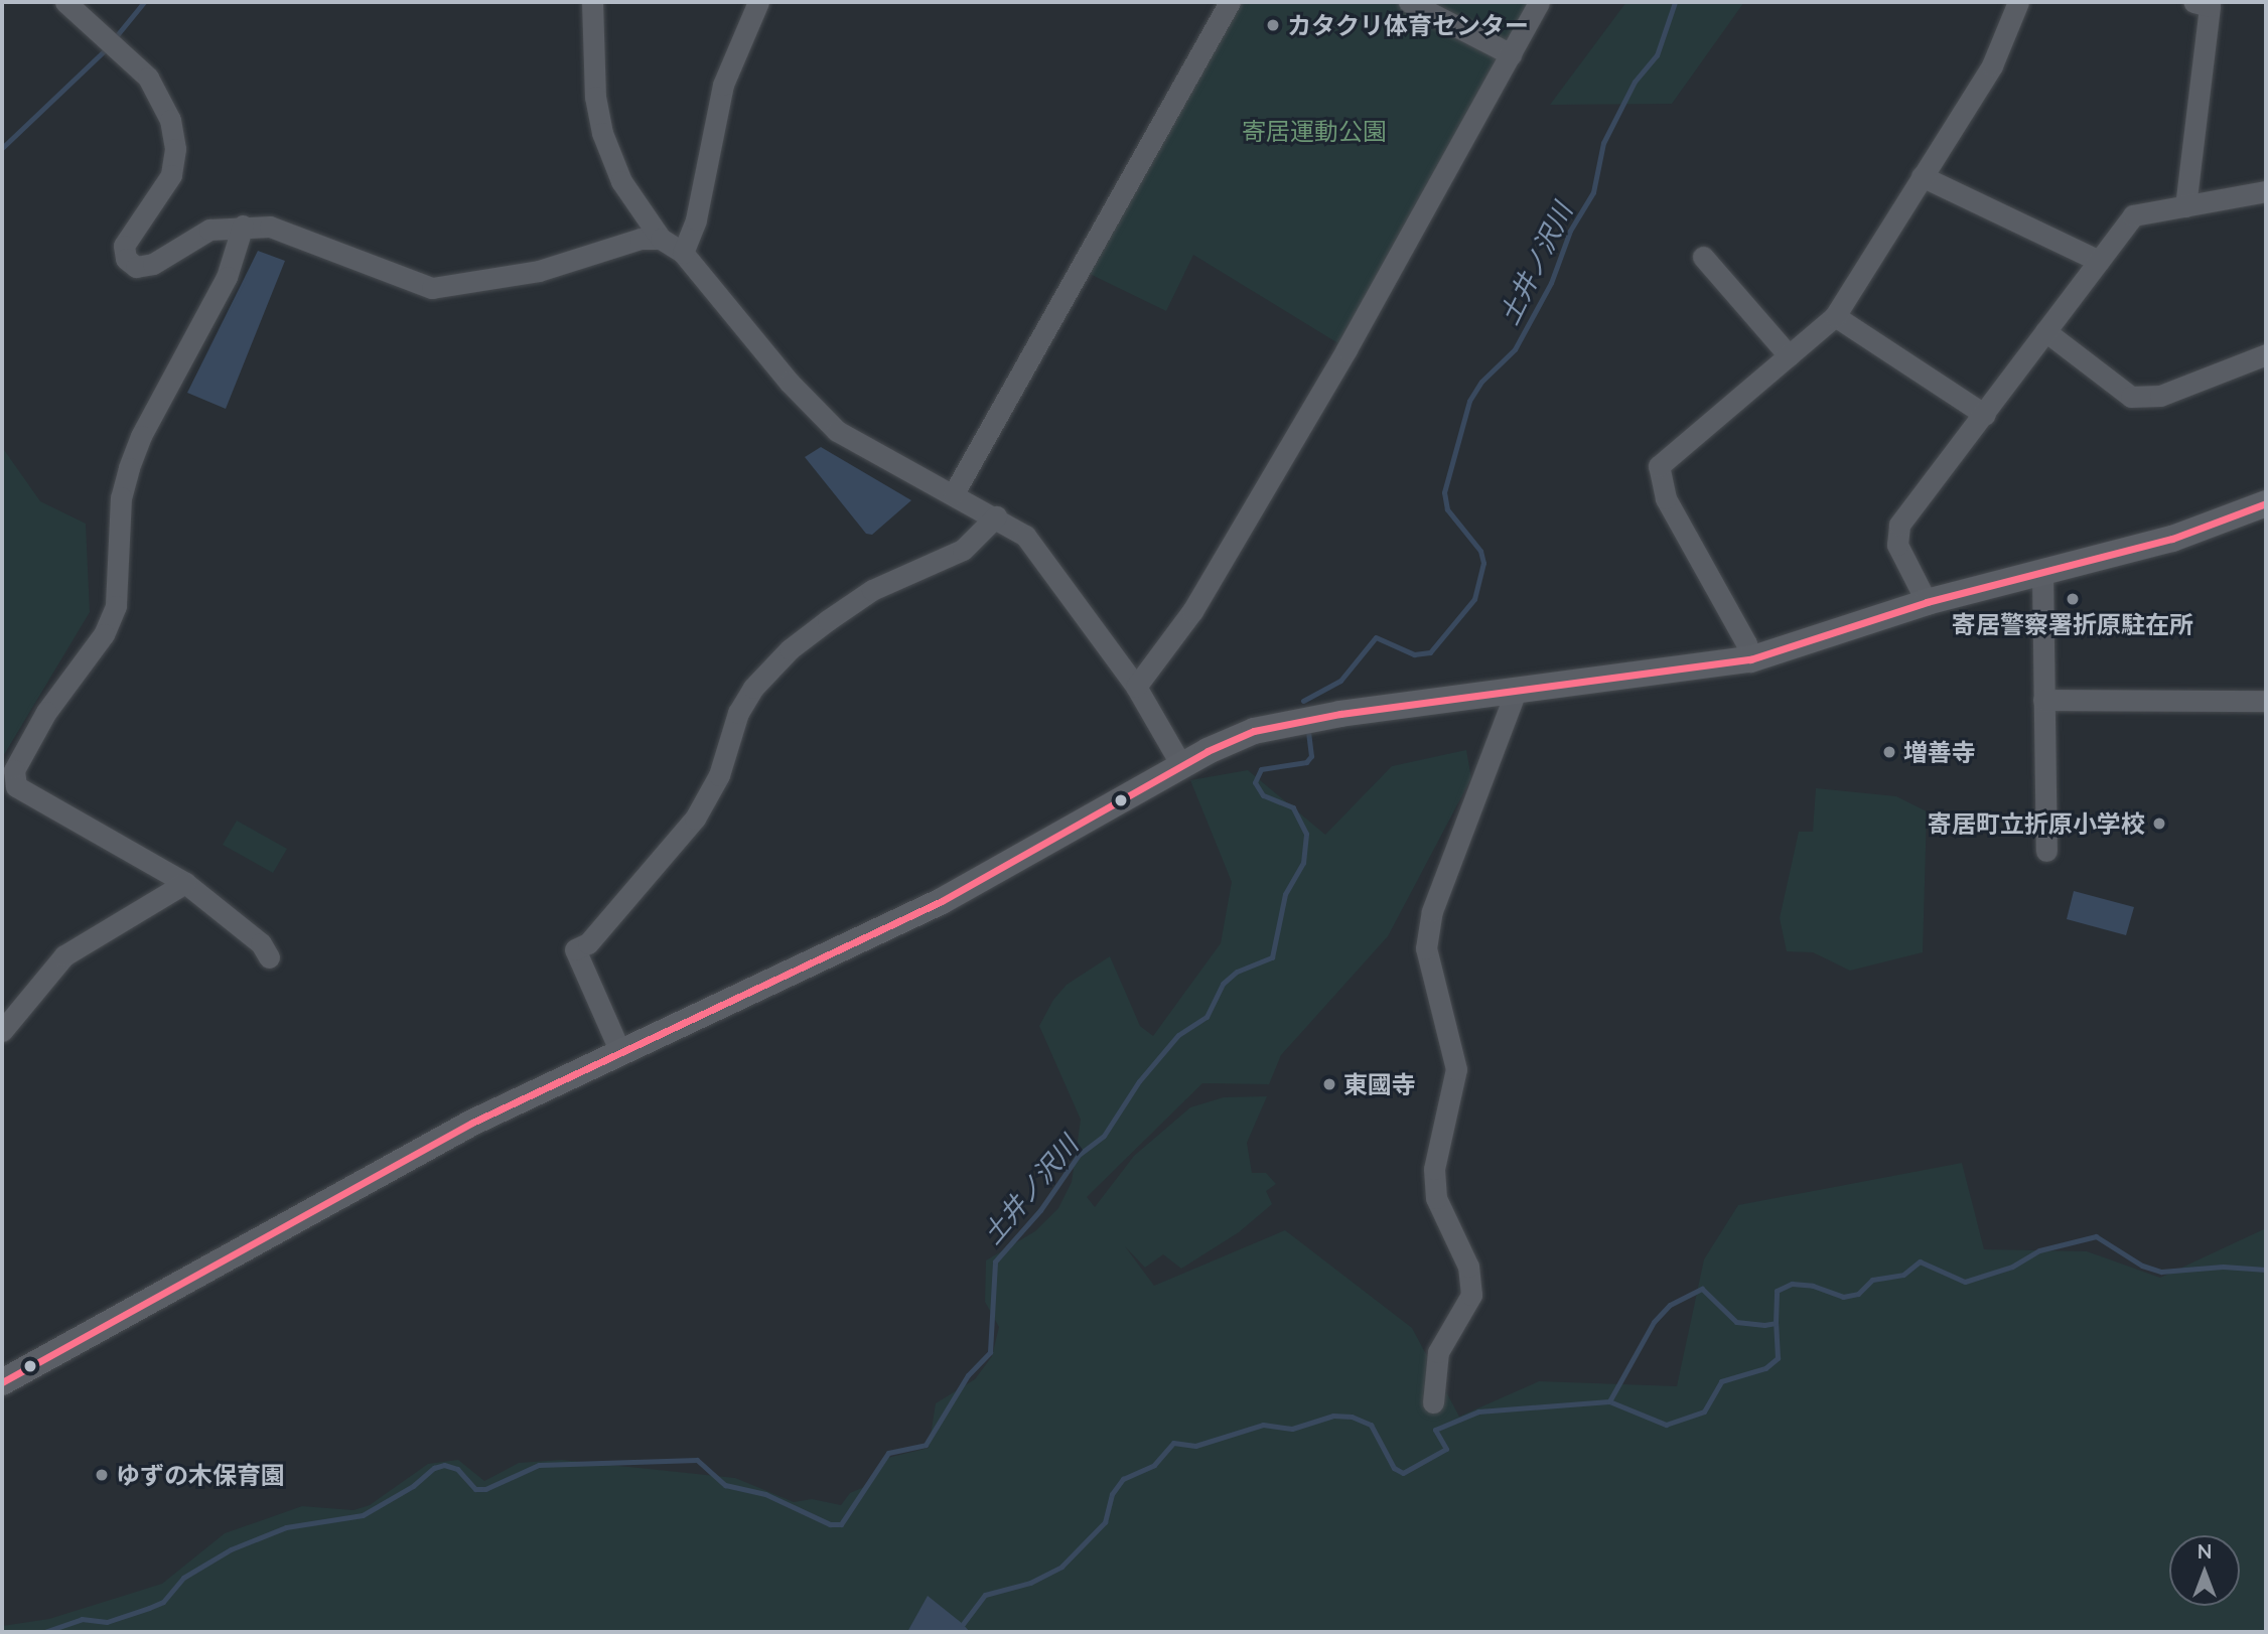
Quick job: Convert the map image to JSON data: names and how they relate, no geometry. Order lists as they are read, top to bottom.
{
  "water": ["土井ノ沢川"],
  "parks": ["寄居運動公園"],
  "places": [
    "カタクリ体育センター",
    "寄居警察署折原駐在所",
    "増善寺",
    "寄居町立折原小学校",
    "東國寺",
    "ゆずの木保育園"
  ],
  "north": "top"
}
